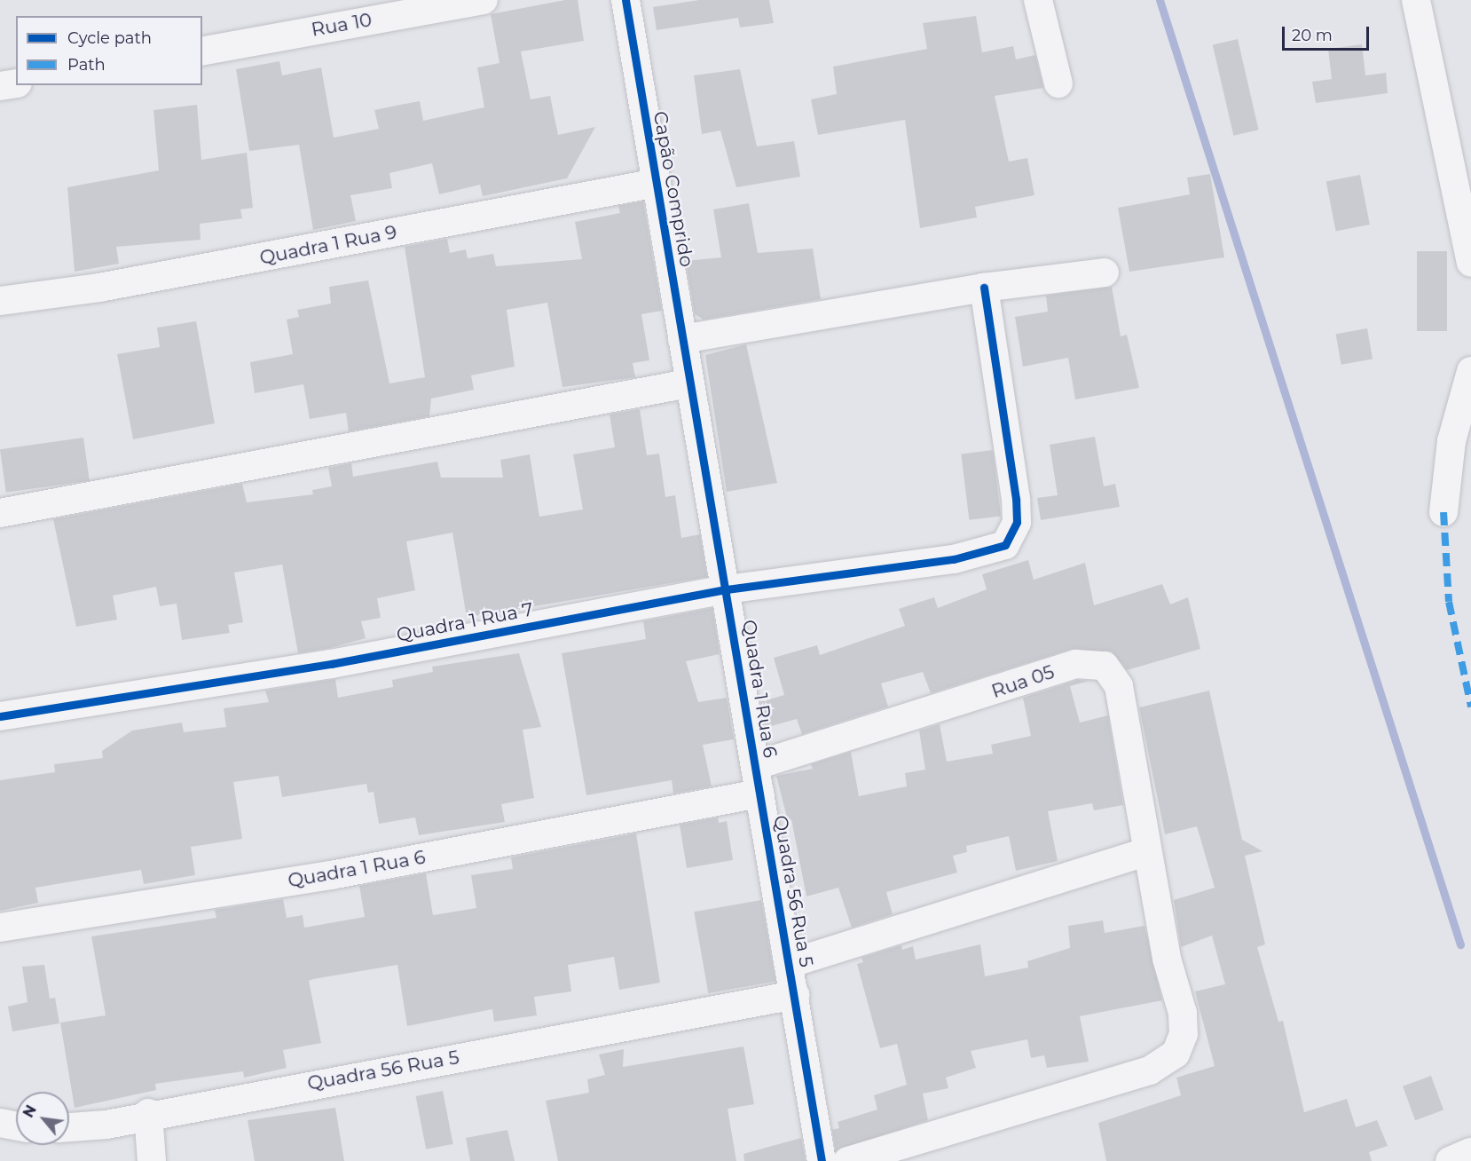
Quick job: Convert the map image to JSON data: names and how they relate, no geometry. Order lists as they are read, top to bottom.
{
  "streets": {
    "street": [
      "Rua 10",
      "Capão Comprido",
      "Quadra 1 Rua 9",
      "Quadra 1 Rua 7",
      "Rua 05",
      "Quadra 1 Rua 6",
      "Quadra 56 Rua 5"
    ]
  },
  "crossings": [
    ["Capão Comprido", "Quadra 1 Rua 9"],
    ["Quadra 1 Rua 7", "Quadra 1 Rua 6"],
    ["Rua 05", "Quadra 1 Rua 6"],
    ["Quadra 1 Rua 6", "Quadra 56 Rua 5"]
  ],
  "legend": ["Cycle path", "Path"],
  "scale_bar": "20 m",
  "north": "top left"
}
